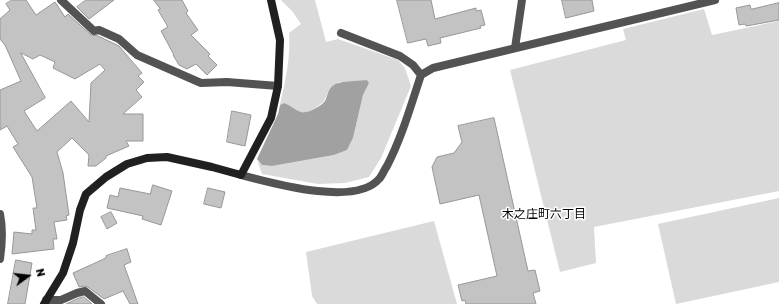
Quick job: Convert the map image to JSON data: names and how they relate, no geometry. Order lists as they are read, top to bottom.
{
  "districts": ["木之庄町六丁目"],
  "north": "right"
}
